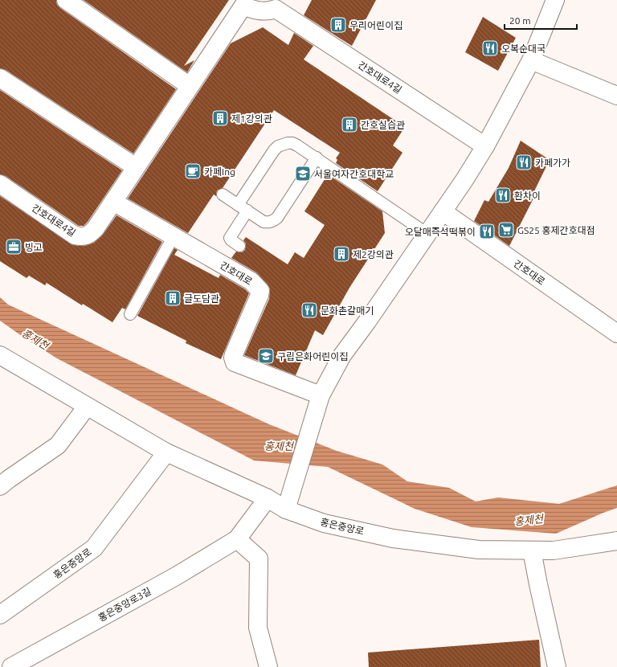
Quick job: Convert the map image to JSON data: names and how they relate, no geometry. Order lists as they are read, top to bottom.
{
  "streets": {
    "street": [
      "간호대로4길",
      "간호대로",
      "홍은중앙로",
      "홍은중앙로3길"
    ]
  },
  "crossings": [
    ["간호대로4길", "간호대로"],
    ["홍은중앙로", "홍은중앙로3길"]
  ],
  "water": ["홍제천"],
  "places": {
    "building": [
      "우리어린이집",
      "제1강의관",
      "간호실습관",
      "제2강의관",
      "글도담관"
    ],
    "restaurant": [
      "오복순대국",
      "카페가가",
      "환차이",
      "오달매즉석떡볶이",
      "문화촌갈매기"
    ],
    "cafe": ["카페Ing"],
    "school or university": ["서울여자간호대학교", "구립은화어린이집"],
    "supermarket": ["GS25 홍제간호대점"],
    "office": ["빙고"]
  },
  "scale_bar": "20 m"
}
